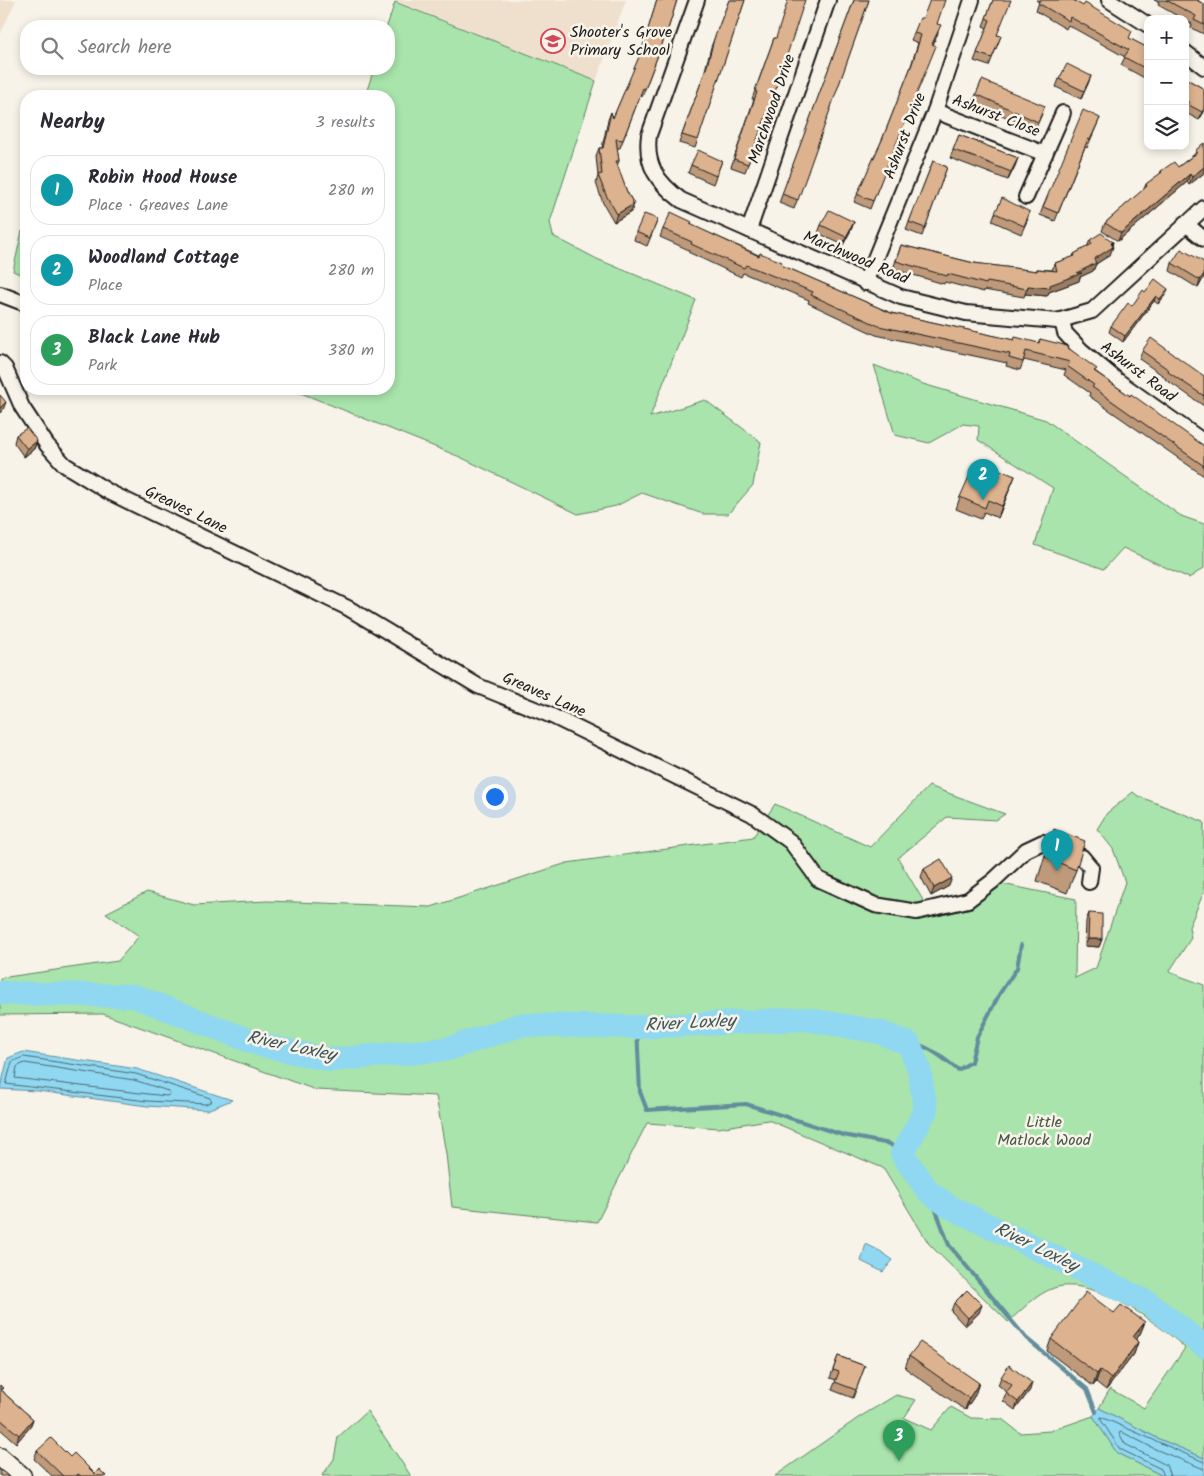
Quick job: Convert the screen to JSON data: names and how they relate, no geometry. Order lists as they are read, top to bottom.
{
  "streets": {
    "street": [
      "Marchwood Drive",
      "Ashurst Close",
      "Ashurst Drive",
      "Marchwood Road",
      "Ashurst Road",
      "Greaves Lane"
    ]
  },
  "crossings": [
    ["Marchwood Drive", "Marchwood Road"],
    ["Ashurst Close", "Ashurst Drive"],
    ["Ashurst Drive", "Marchwood Road"],
    ["Marchwood Road", "Ashurst Road"]
  ],
  "water": ["River Loxley"],
  "parks": ["Little Matlock Wood"],
  "places": {
    "school or university": ["Shooter's Grove Primary School"]
  },
  "page": {
    "map_buttons": ["+", "−"],
    "search": "Search here",
    "heading": ["Nearby", "3 results"],
    "list": [
      {
        "mark": "1",
        "name": "Robin Hood House",
        "note": "Place · Greaves Lane",
        "value": "280 m"
      },
      {
        "mark": "2",
        "name": "Woodland Cottage",
        "note": "Place",
        "value": "280 m"
      },
      {
        "mark": "3",
        "name": "Black Lane Hub",
        "note": "Park",
        "value": "380 m"
      }
    ],
    "pins": ["2", "1", "3"]
  }
}
